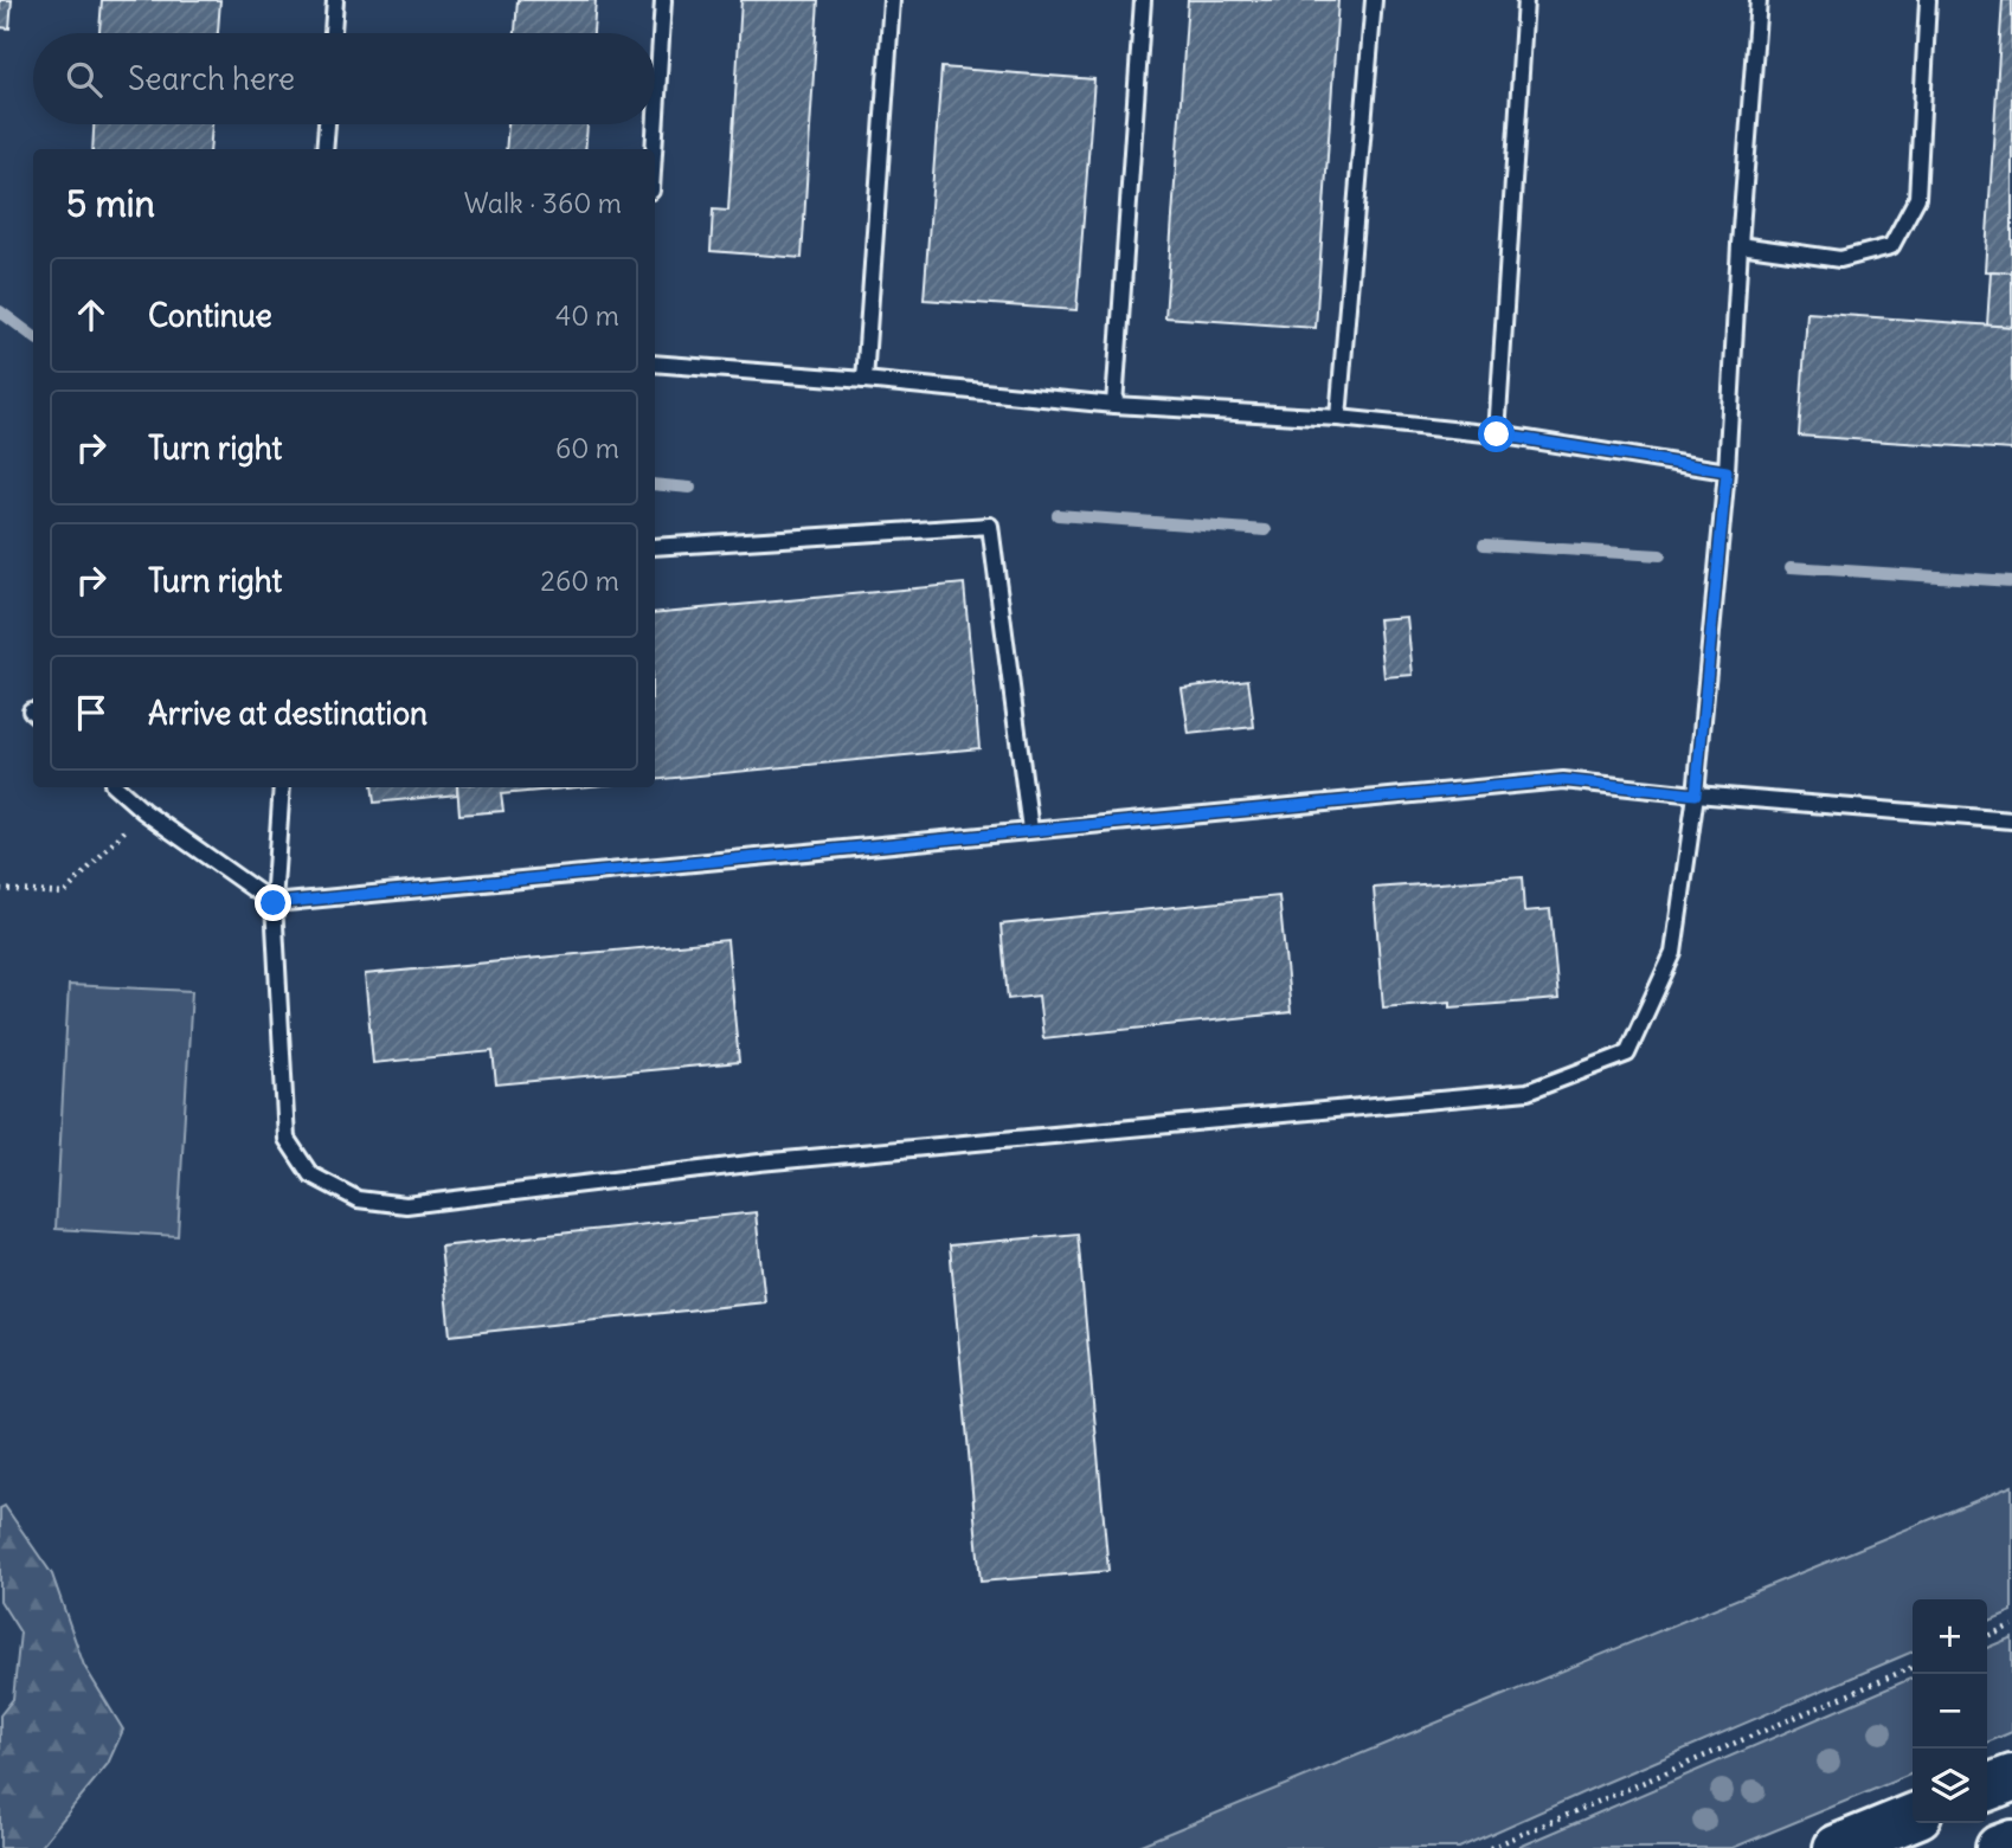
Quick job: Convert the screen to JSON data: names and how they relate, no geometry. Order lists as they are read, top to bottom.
{
  "page": {
    "search": "Search here",
    "heading": ["5 min", "Walk · 360 m"],
    "list": [
      ["Continue", "40 m"],
      ["Turn right", "60 m"],
      ["Turn right", "260 m"],
      "Arrive at destination"
    ],
    "map_buttons": ["+", "−"]
  }
}
